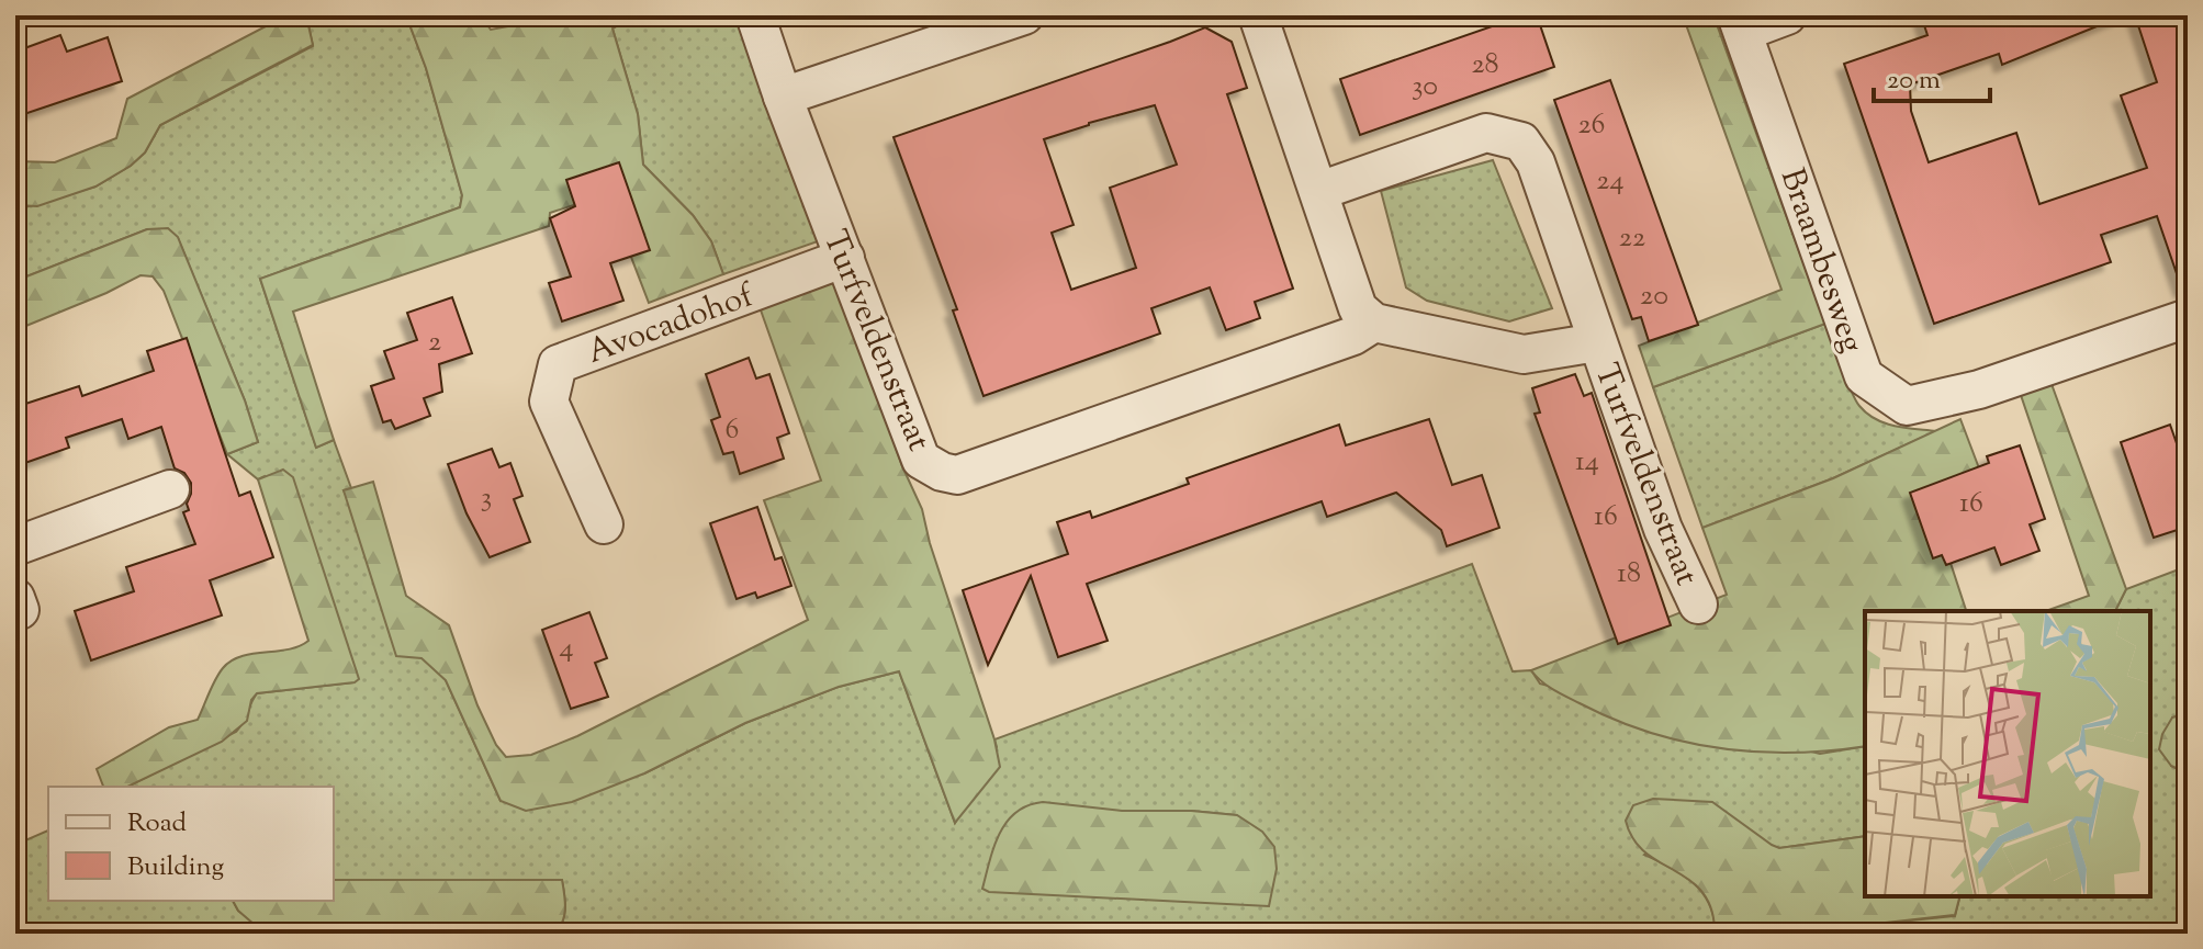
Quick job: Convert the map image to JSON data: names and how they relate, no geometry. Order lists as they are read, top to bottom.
{
  "streets": {
    "street": ["Braambesweg", "Avocadohof", "Turfveldenstraat"]
  },
  "crossings": [
    ["Avocadohof", "Turfveldenstraat"]
  ],
  "house_numbers": [
    "28",
    "30",
    "26",
    "24",
    "22",
    "20",
    "2",
    "6",
    "14",
    "3",
    "16",
    "16",
    "18",
    "4"
  ],
  "legend": ["Road", "Building"],
  "scale_bar": "20 m"
}
